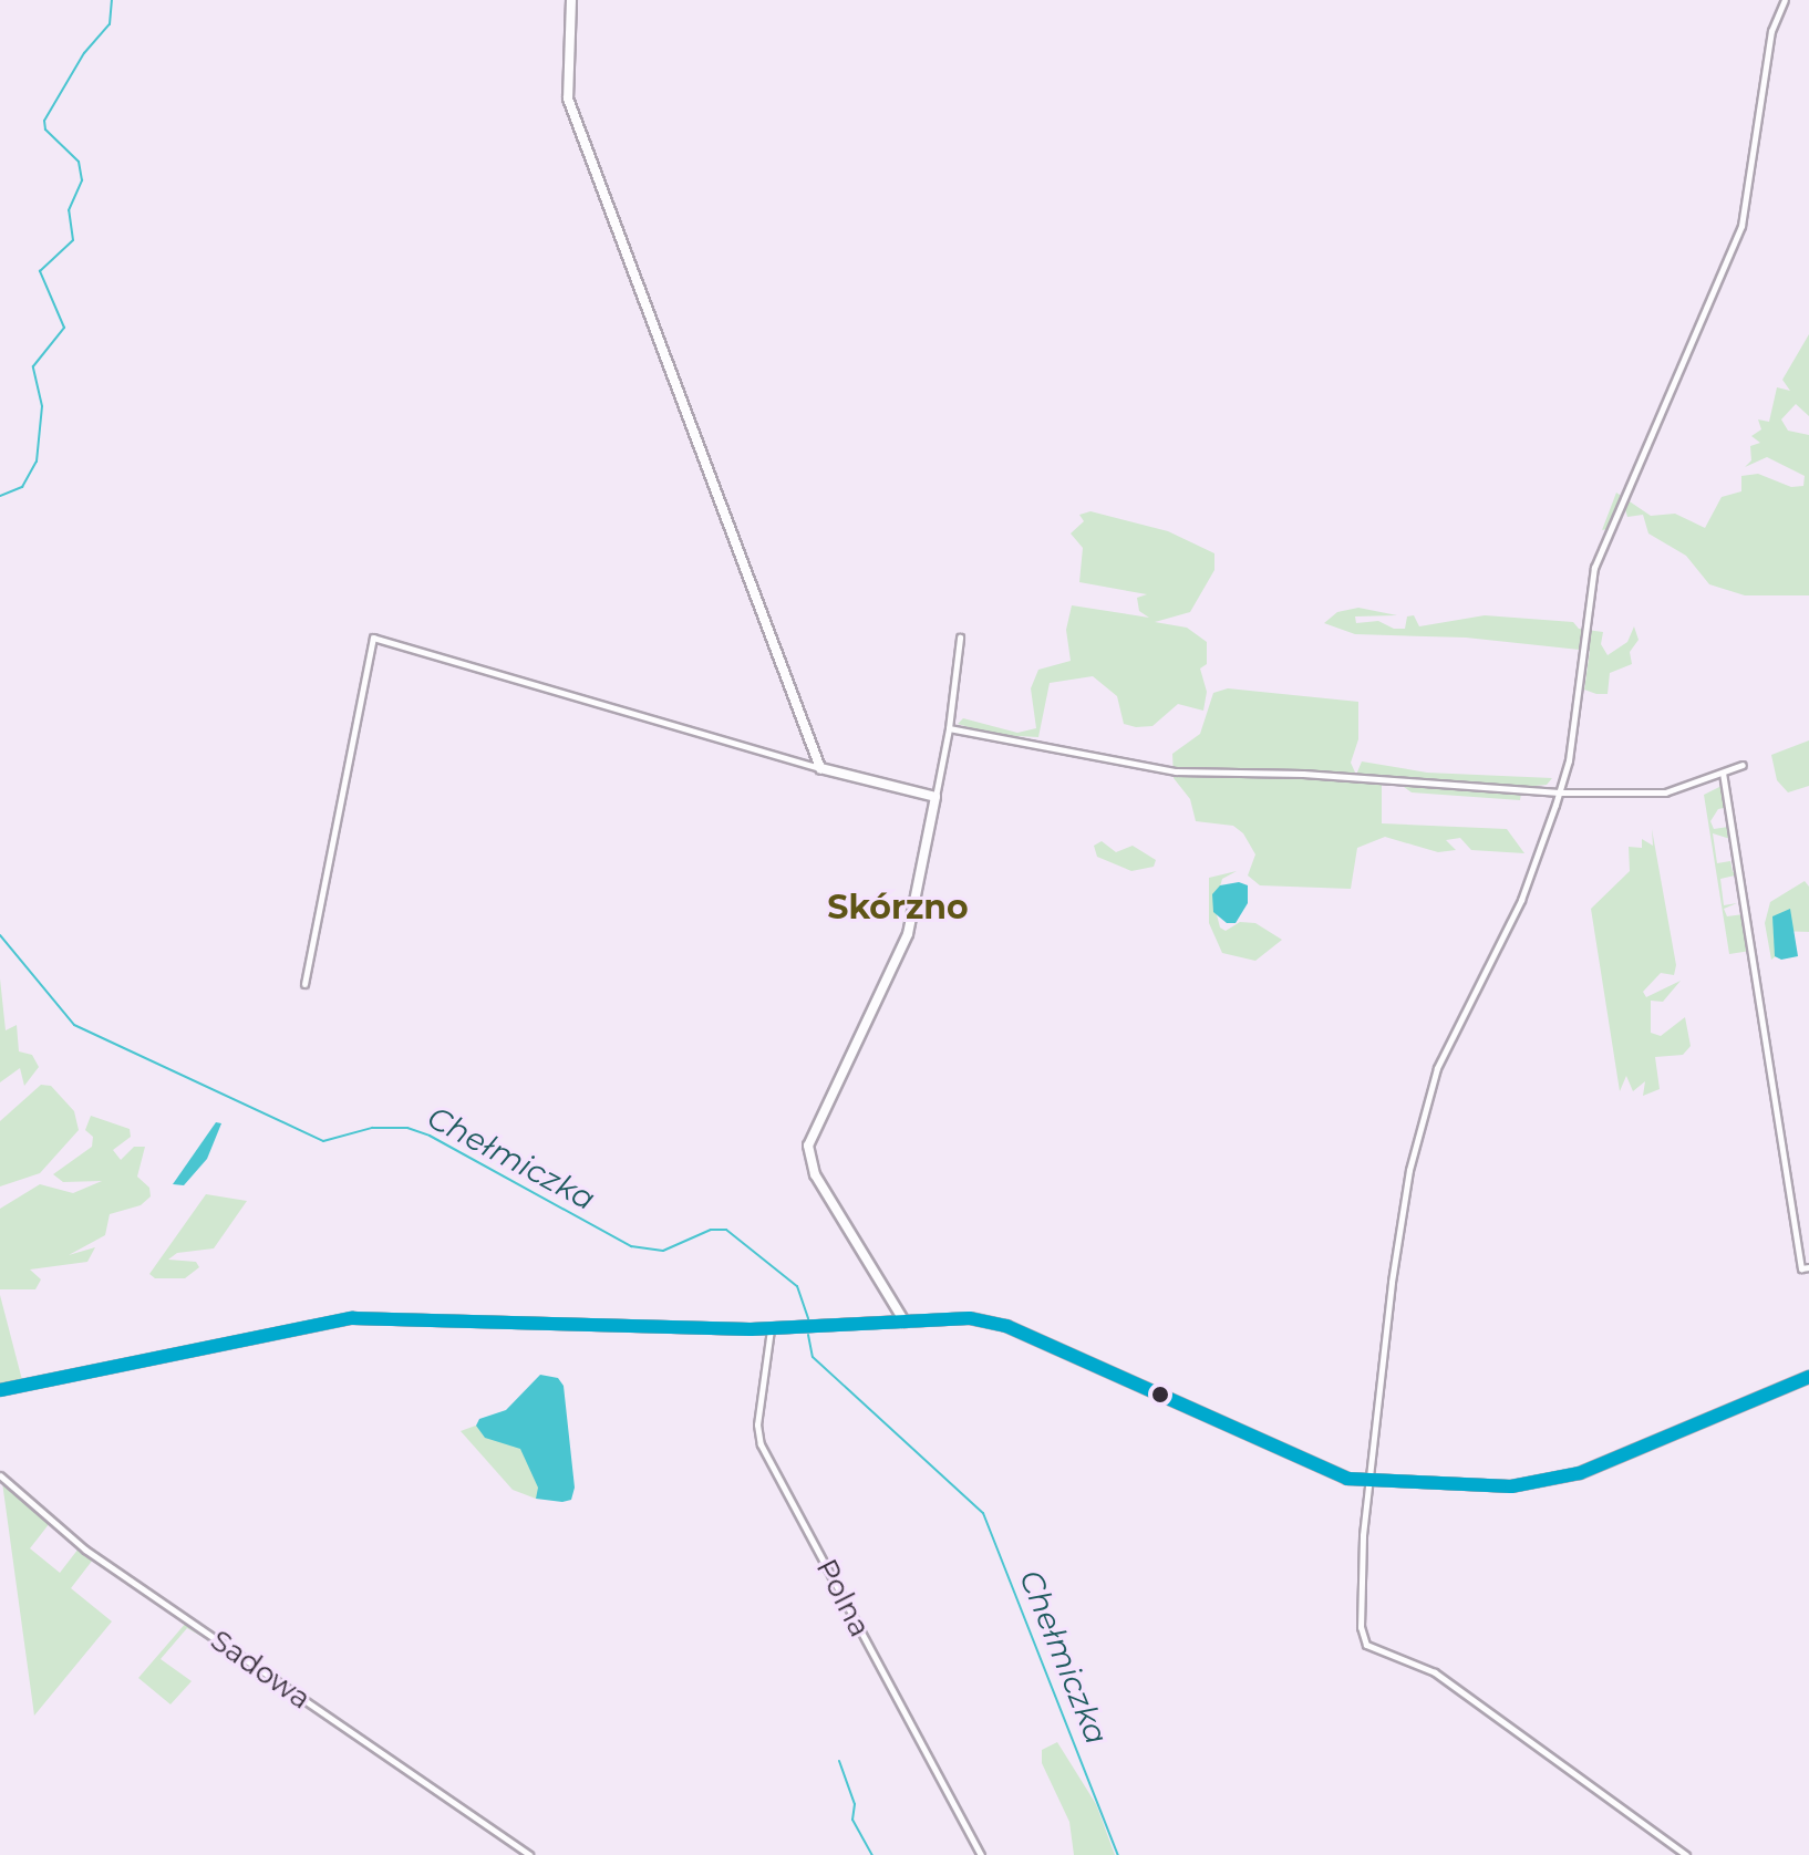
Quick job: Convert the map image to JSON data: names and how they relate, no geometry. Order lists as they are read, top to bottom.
{
  "streets": {
    "street": ["Polna", "Sadowa"]
  },
  "districts": ["Skórzno"],
  "water": ["Chełmiczka"]
}
